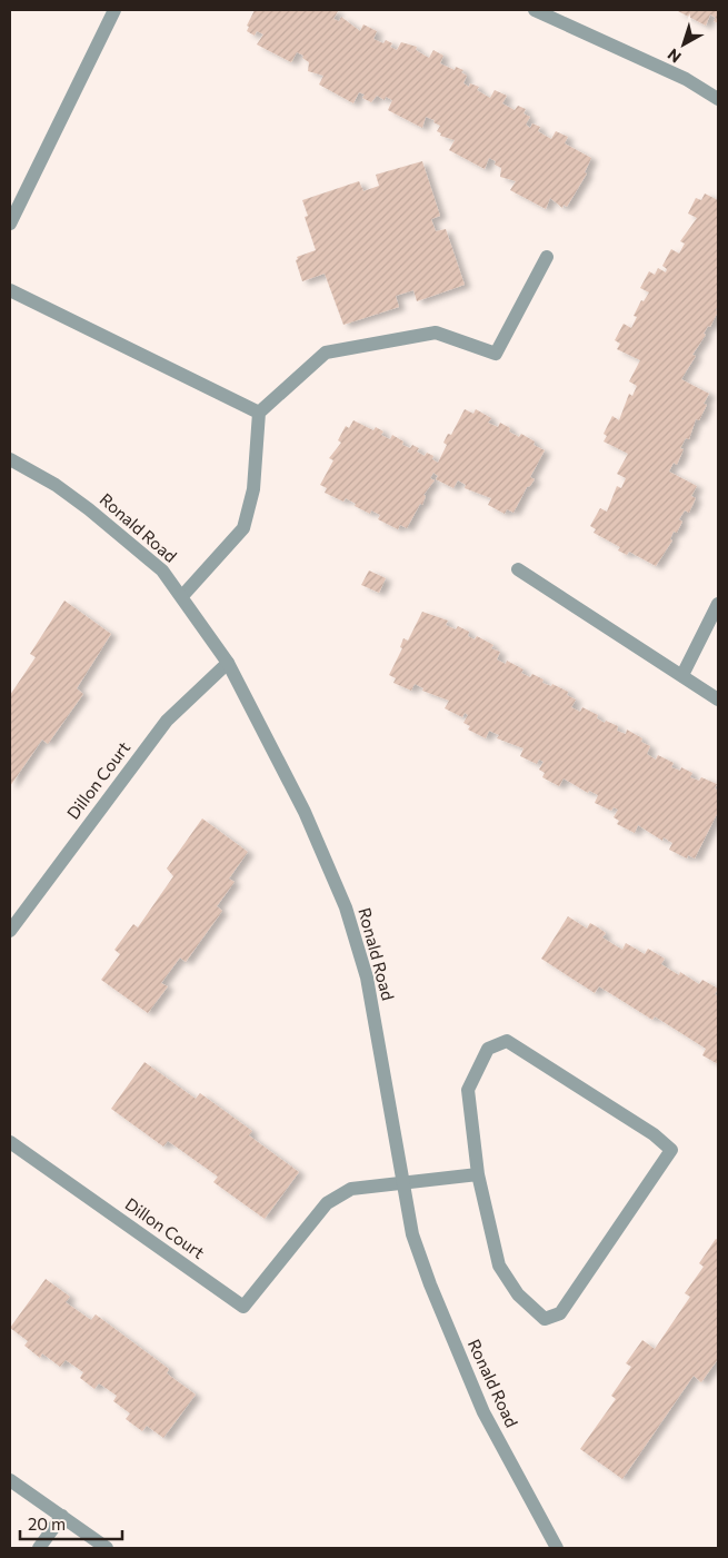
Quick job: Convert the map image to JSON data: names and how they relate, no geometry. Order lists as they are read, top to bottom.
{
  "streets": {
    "street": ["Ronald Road", "Dillon Court"]
  },
  "crossings": [
    ["Ronald Road", "Dillon Court"]
  ],
  "scale_bar": "20 m",
  "north": "bottom left"
}
